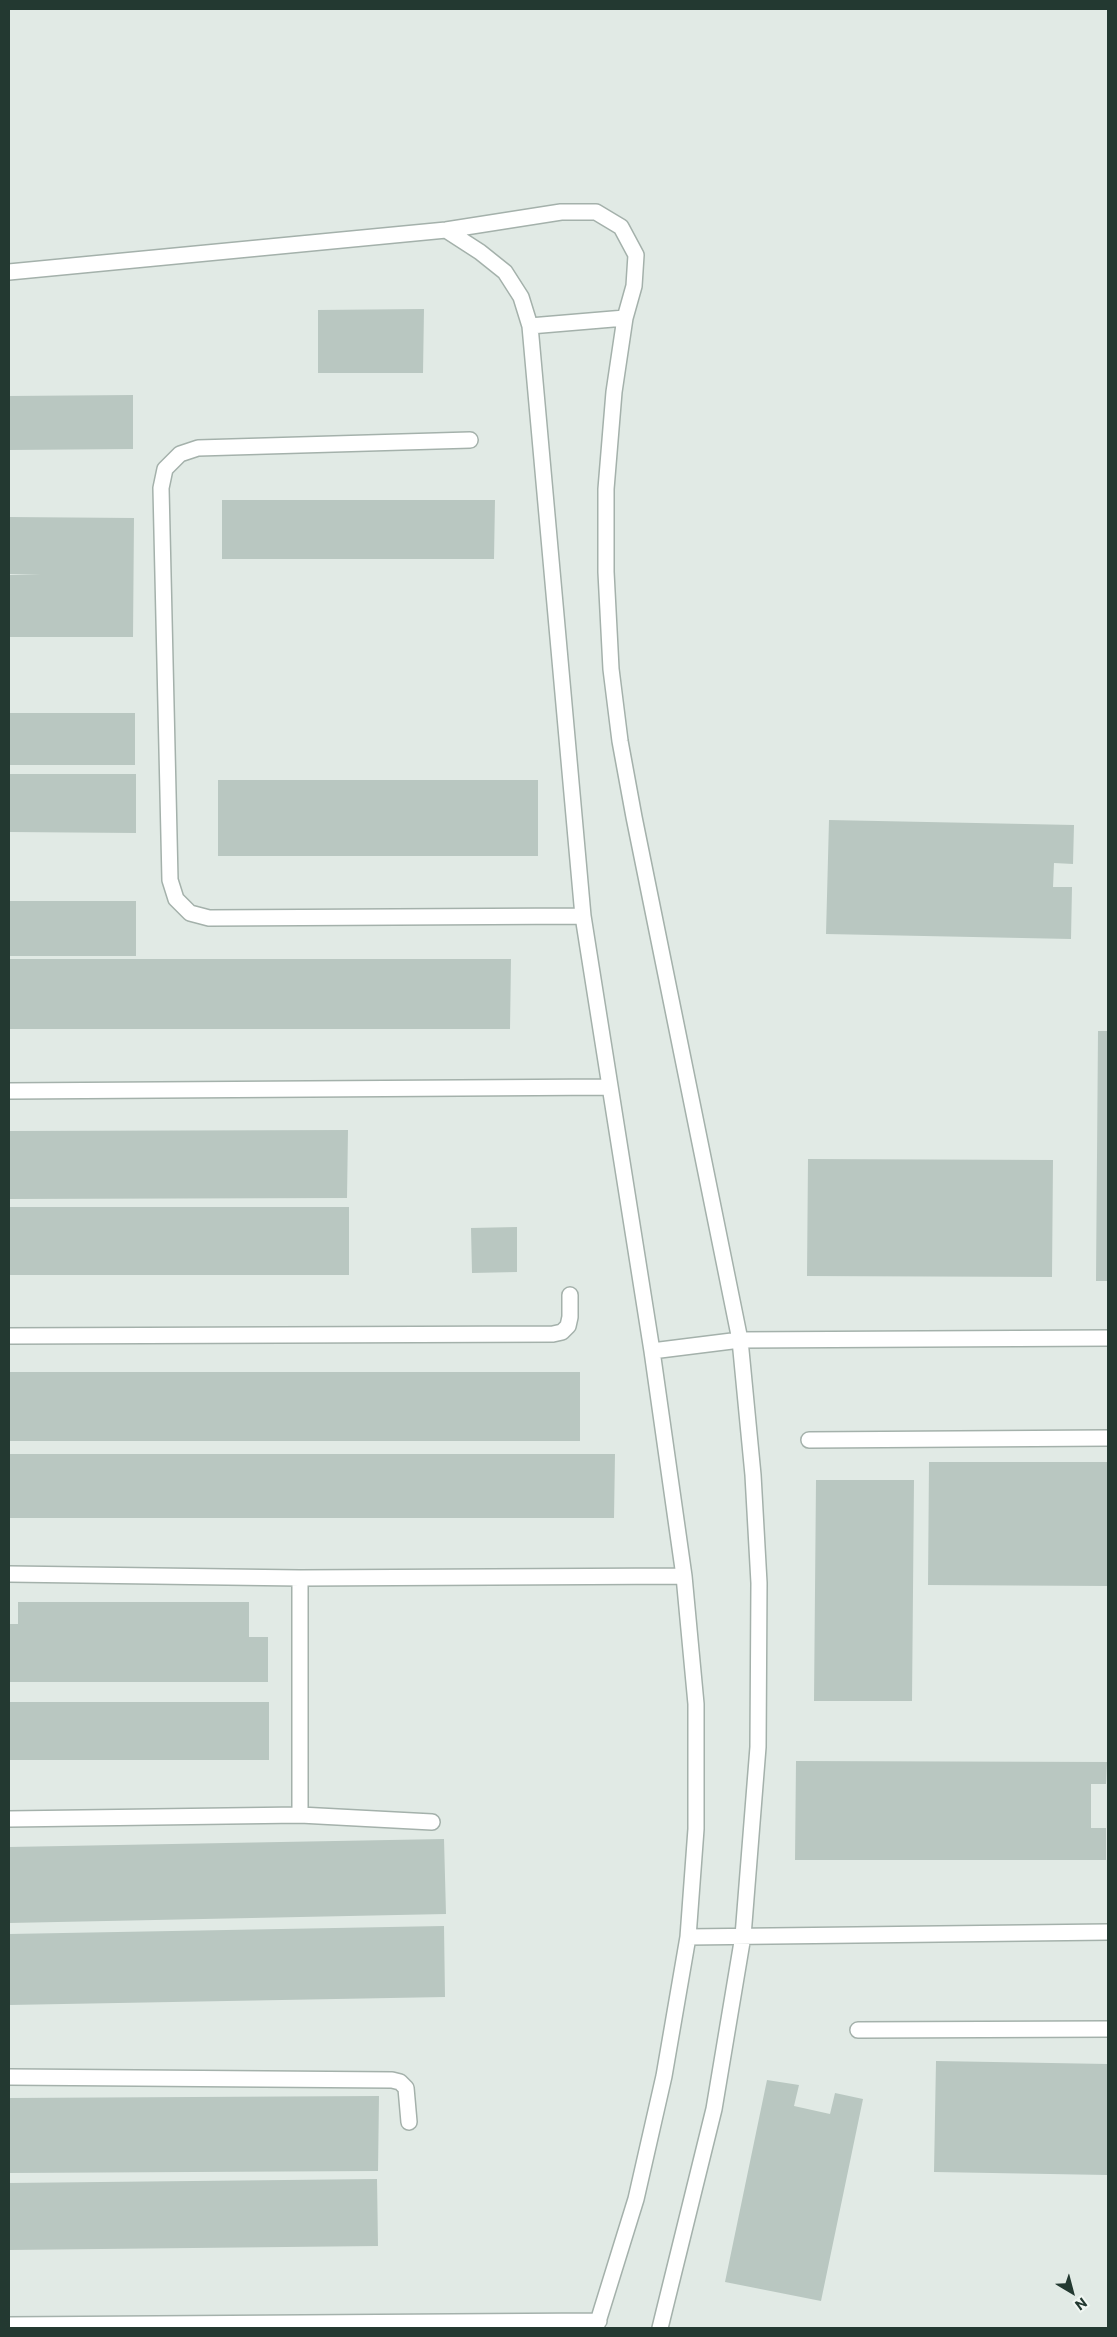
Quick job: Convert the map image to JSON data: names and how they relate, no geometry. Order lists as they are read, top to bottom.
{
  "north": "bottom right"
}
